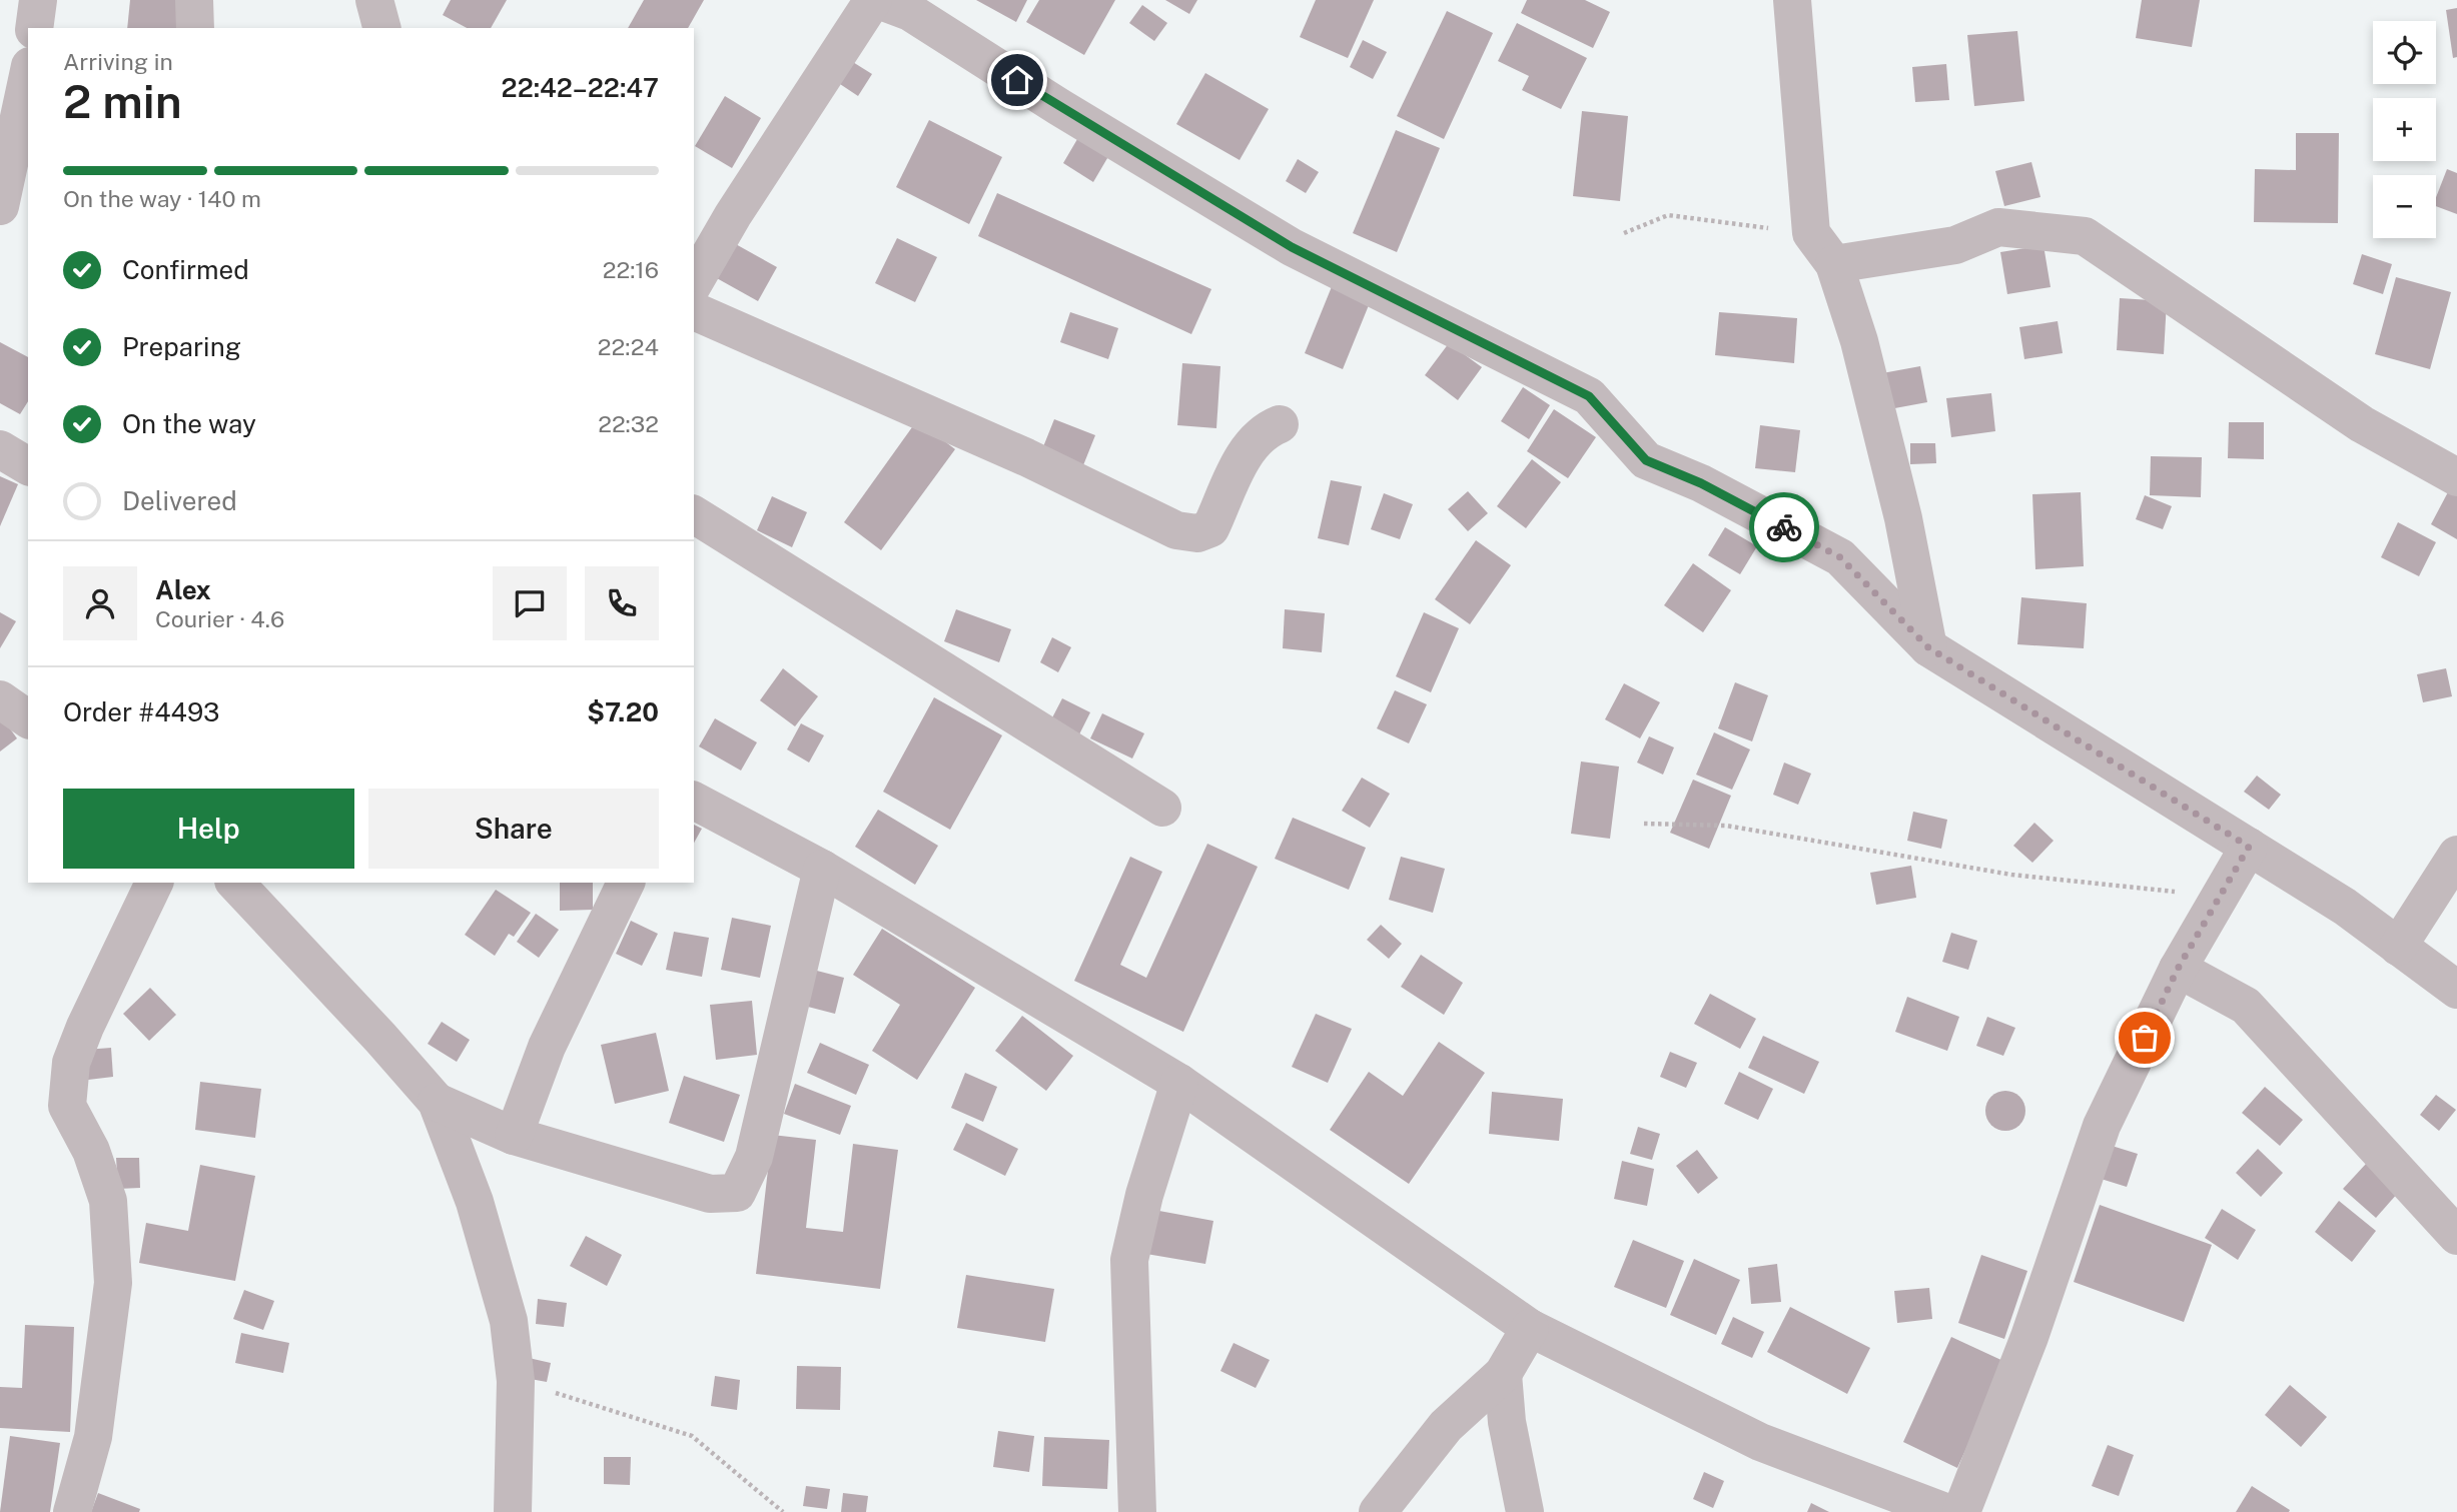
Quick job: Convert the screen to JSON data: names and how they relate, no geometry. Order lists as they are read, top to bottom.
{
  "page": {
    "map_buttons": ["+", "−"],
    "heading": ["2 min", "Arriving in", "22:42–22:47"],
    "panel": [
      "Alex",
      "Courier · 4.6",
      "Order #4493",
      "$7.20"
    ],
    "bar": "On the way · 140 m",
    "list": [
      ["Confirmed", "22:16"],
      ["Preparing", "22:24"],
      ["On the way", "22:32"],
      "Delivered"
    ],
    "buttons": ["Help", "Share"]
  }
}
